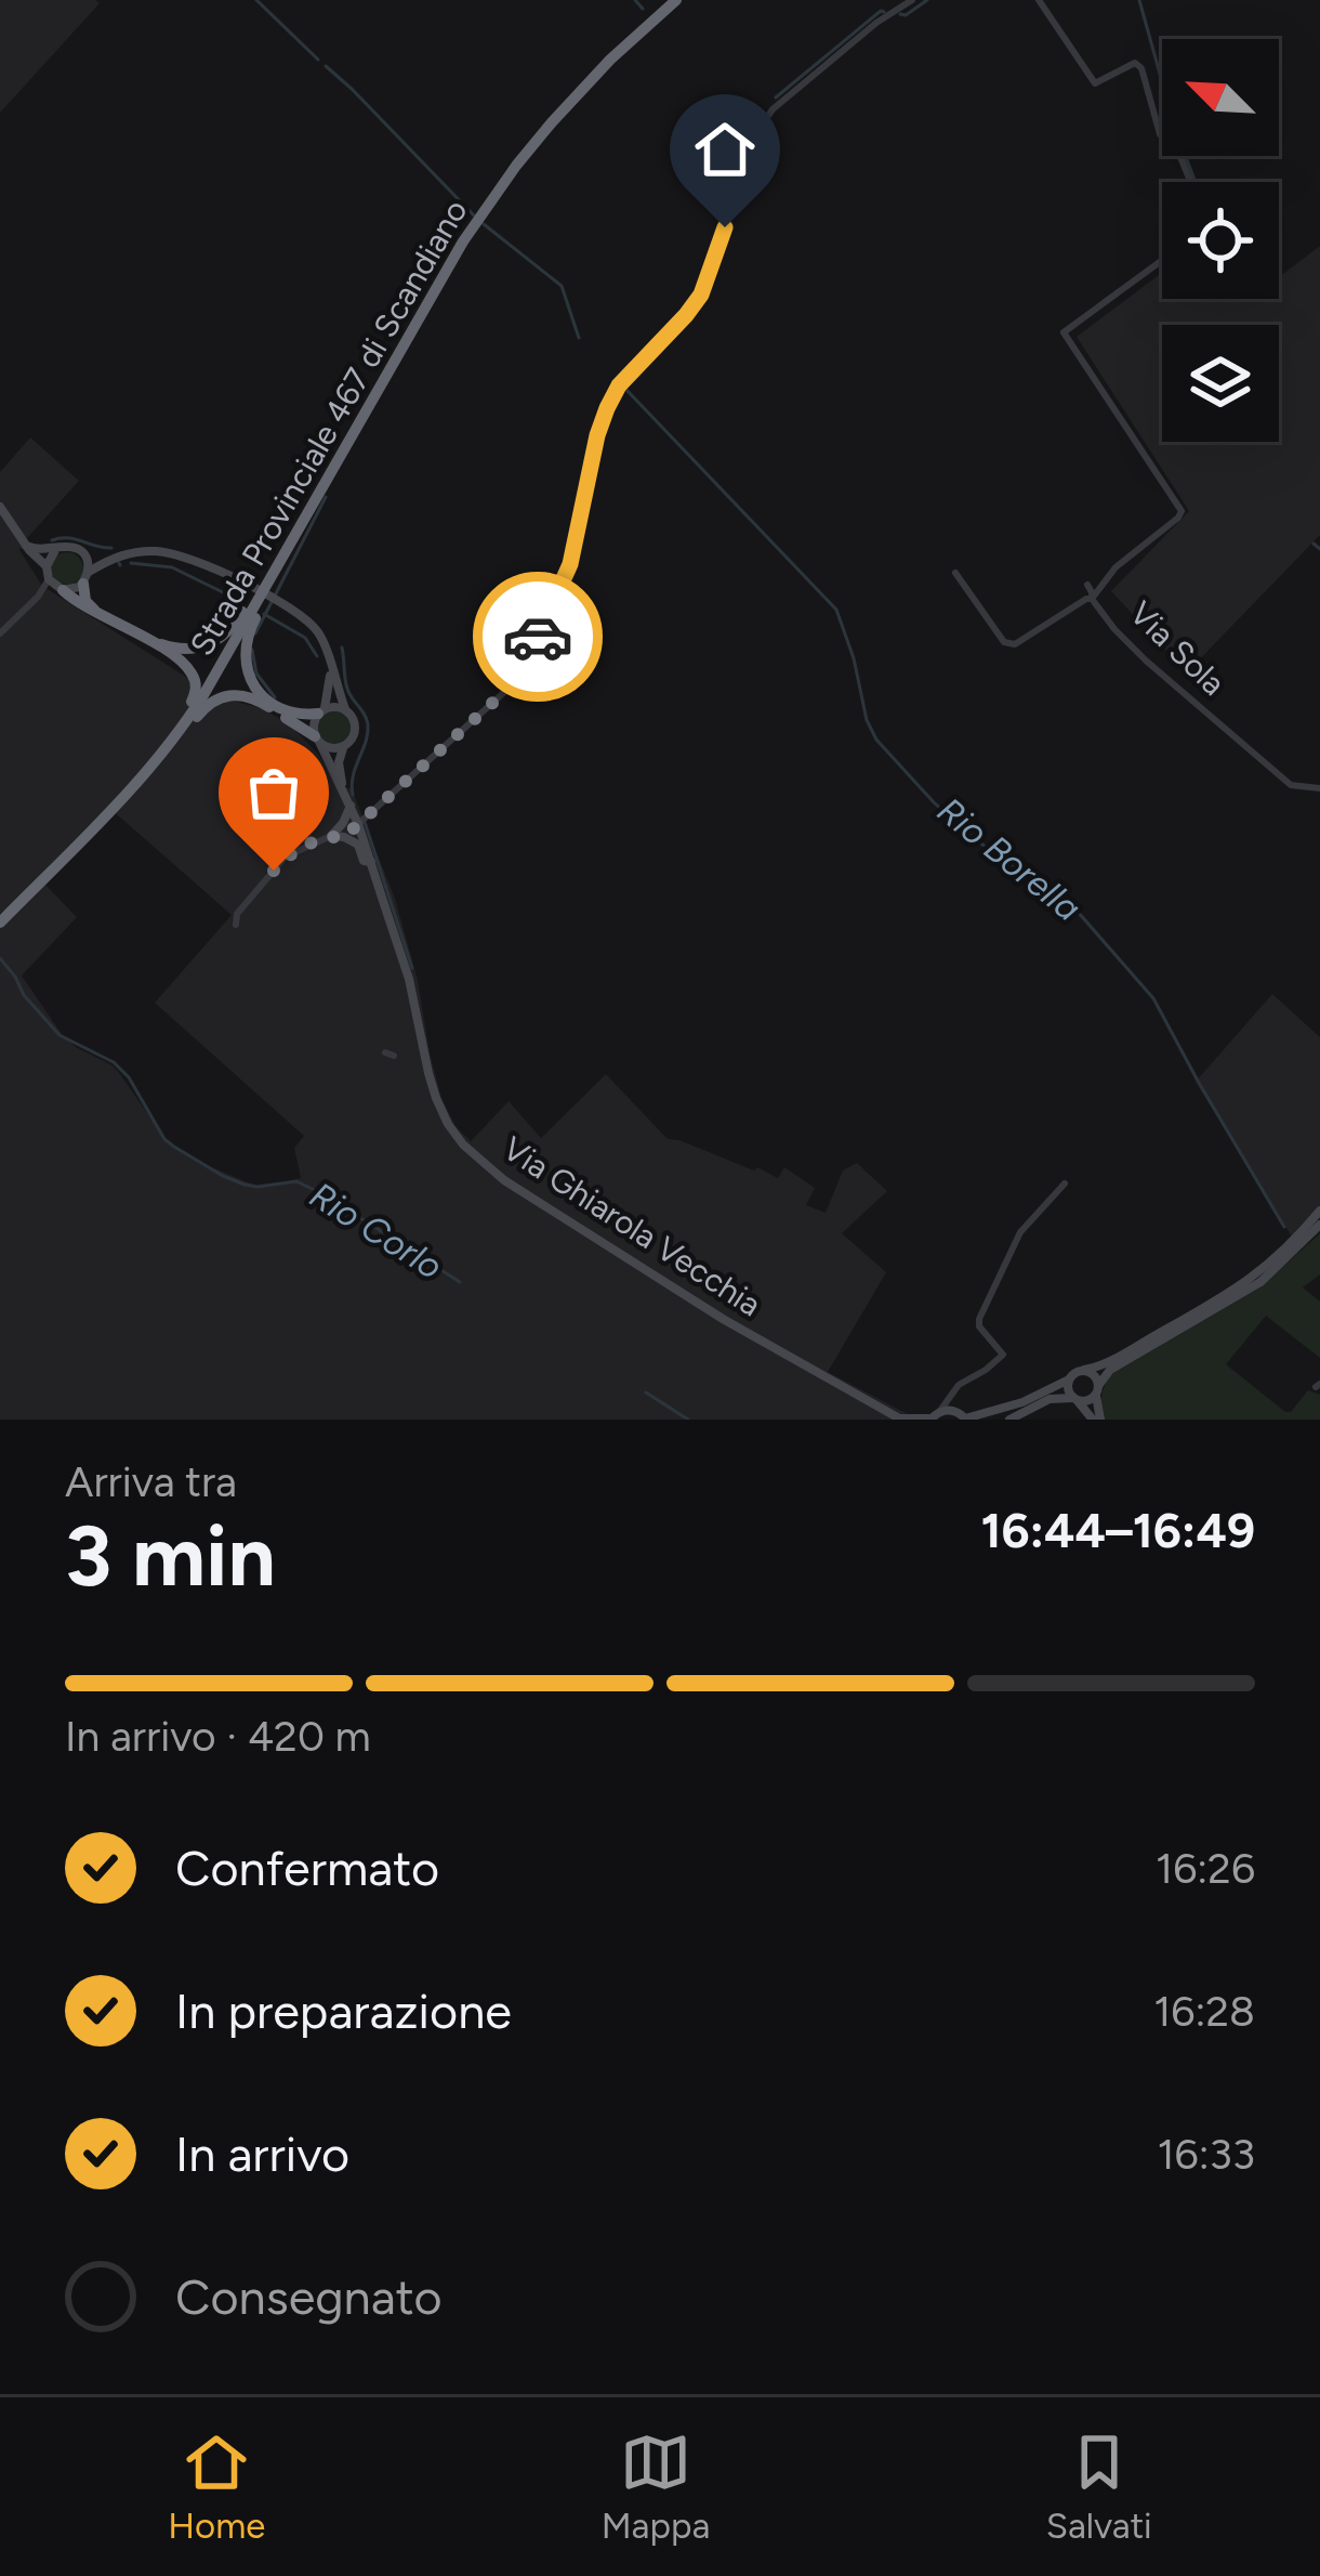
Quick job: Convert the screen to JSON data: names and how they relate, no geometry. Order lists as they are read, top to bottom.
{
  "streets": {
    "highway": ["Strada Provinciale 467 di Scandiano"],
    "street": ["Via Sola", "Via Ghiarola Vecchia"]
  },
  "water": ["Rio Borella", "Rio Corlo"],
  "north": "top left",
  "page": {
    "heading": ["3 min", "Arriva tra", "16:44–16:49"],
    "bar": "In arrivo · 420 m",
    "list": [
      ["Confermato", "16:26"],
      ["In preparazione", "16:28"],
      ["In arrivo", "16:33"],
      "Consegnato"
    ],
    "tabs": ["Home", "Mappa", "Salvati"]
  }
}
